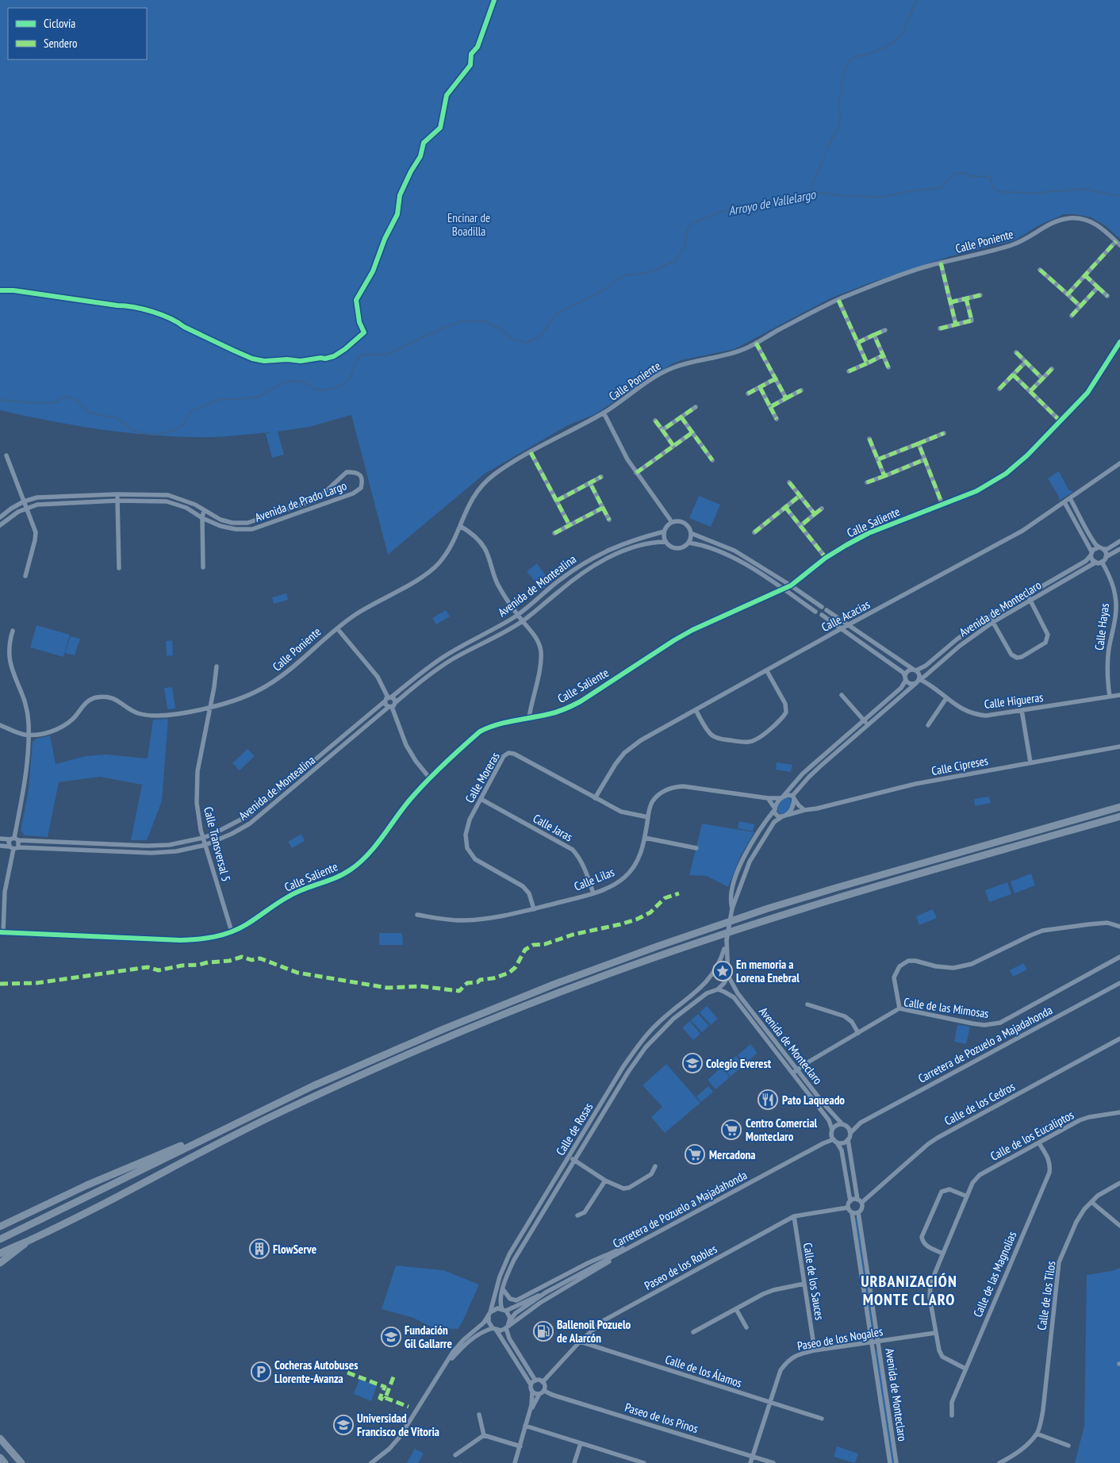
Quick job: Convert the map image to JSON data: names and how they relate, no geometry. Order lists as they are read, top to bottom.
{
  "streets": {
    "street": [
      "Calle Poniente",
      "Avenida de Prado Largo",
      "Calle Saliente",
      "Avenida de Montealina",
      "Avenida de Monteclaro",
      "Calle Acacias",
      "Calle Hayas",
      "Calle Higueras",
      "Calle Cipreses",
      "Calle Moreras",
      "Calle Jaras",
      "Calle Transversal 5",
      "Calle Lilas",
      "Calle de las Mimosas",
      "Carretera de Pozuelo a Majadahonda",
      "Calle de los Cedros",
      "Calle de Rosas",
      "Calle de los Eucaliptos",
      "Paseo de los Robles",
      "Calle de las Magnolias",
      "Calle de los Sauces",
      "Calle de los Tilos",
      "Paseo de los Nogales",
      "Calle de los Álamos",
      "Paseo de los Pinos"
    ]
  },
  "crossings": [
    ["Calle Poniente", "Calle Transversal 5"],
    ["Calle Saliente", "Calle Transversal 5"],
    ["Avenida de Montealina", "Calle Transversal 5"],
    ["Avenida de Monteclaro", "Calle Hayas"],
    ["Avenida de Monteclaro", "Calle Higueras"],
    ["Avenida de Monteclaro", "Calle de las Mimosas"],
    ["Avenida de Monteclaro", "Carretera de Pozuelo a Majadahonda"],
    ["Avenida de Monteclaro", "Calle de los Cedros"],
    ["Avenida de Monteclaro", "Calle de Rosas"],
    ["Avenida de Monteclaro", "Paseo de los Robles"],
    ["Avenida de Monteclaro", "Paseo de los Nogales"],
    ["Calle Acacias", "Calle Moreras"],
    ["Calle Hayas", "Calle Higueras"],
    ["Calle Cipreses", "Calle Lilas"],
    ["Calle Moreras", "Calle Jaras"],
    ["Calle Moreras", "Calle Lilas"],
    ["Calle Jaras", "Calle Lilas"],
    ["Carretera de Pozuelo a Majadahonda", "Calle de Rosas"],
    ["Calle de los Cedros", "Paseo de los Robles"],
    ["Calle de los Eucaliptos", "Calle de las Magnolias"],
    ["Calle de los Eucaliptos", "Paseo de los Nogales"],
    ["Paseo de los Robles", "Calle de los Sauces"],
    ["Paseo de los Robles", "Calle de los Álamos"],
    ["Paseo de los Robles", "Paseo de los Pinos"],
    ["Calle de los Sauces", "Paseo de los Nogales"],
    ["Paseo de los Nogales", "Calle de los Álamos"],
    ["Paseo de los Nogales", "Paseo de los Pinos"]
  ],
  "districts": ["URBANIZACIÓN MONTE CLARO"],
  "water": ["Arroyo de Vallelargo"],
  "parks": ["Encinar de Boadilla"],
  "places": {
    "place": ["En memoria a Lorena Enebral"],
    "school or university": ["Colegio Everest", "Fundación Gil Gallarre", "Universidad Francisco de Vitoria"],
    "restaurant": ["Pato Laqueado"],
    "supermarket": ["Centro Comercial Monteclaro", "Mercadona"],
    "building": ["FlowServe"],
    "fuel station": ["Ballenoil Pozuelo de Alarcón"],
    "parking": ["Cocheras Autobuses Llorente-Avanza"]
  },
  "legend": ["Ciclovía", "Sendero"]
}
